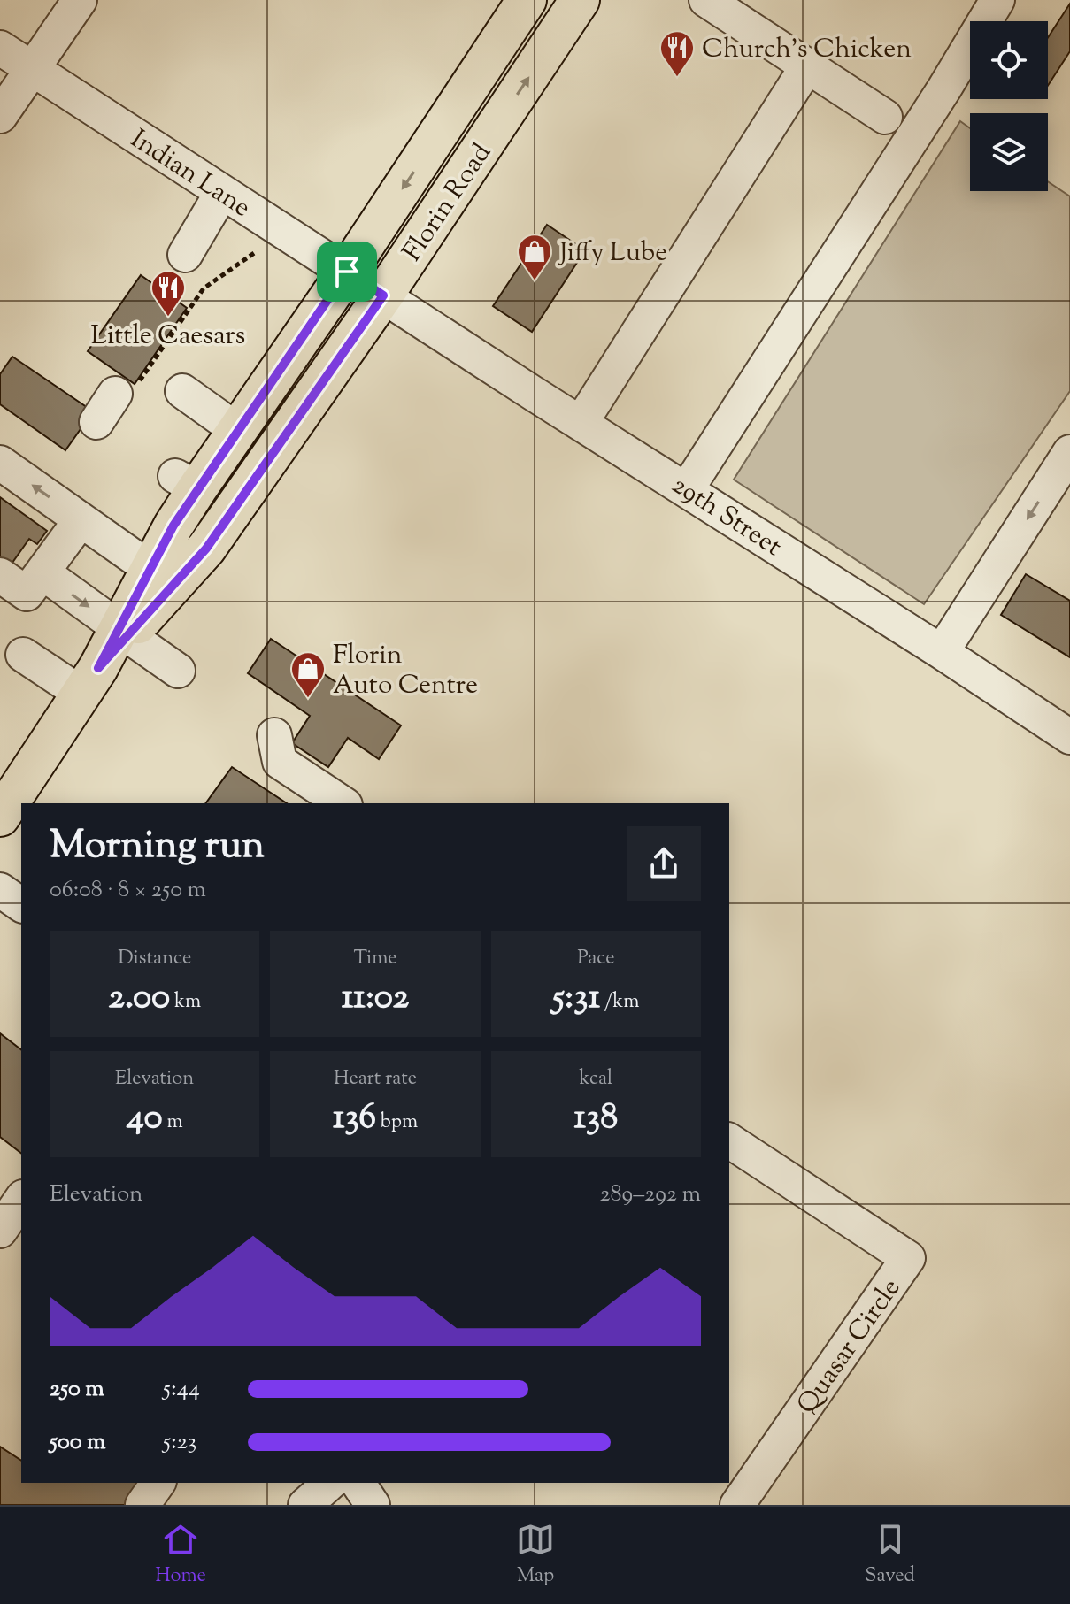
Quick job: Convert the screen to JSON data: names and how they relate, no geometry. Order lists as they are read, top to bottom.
{
  "streets": {
    "main road": ["Florin Road"],
    "street": ["Indian Lane", "29th Street", "Quasar Circle"]
  },
  "crossings": [
    ["Indian Lane", "Florin Road"],
    ["Indian Lane", "29th Street"],
    ["Florin Road", "29th Street"]
  ],
  "places": {
    "restaurant": ["Church's Chicken", "Little Caesars"],
    "shop": ["Jiffy Lube", "Florin Auto Centre"]
  },
  "page": {
    "heading": ["Morning run", "06:08 · 8 × 250 m"],
    "stats": [
      ["Distance", "2.00 km"],
      ["Time", "11:02"],
      ["Pace", "5:31 /km"],
      ["Elevation", "40 m"],
      ["Heart rate", "136 bpm"],
      ["kcal", "138"]
    ],
    "chart": ["Elevation", "289–292 m"],
    "list": [
      {
        "name": "250 m",
        "note": "5:44"
      },
      {
        "name": "500 m",
        "note": "5:23"
      }
    ],
    "tabs": ["Home", "Map", "Saved"]
  }
}
